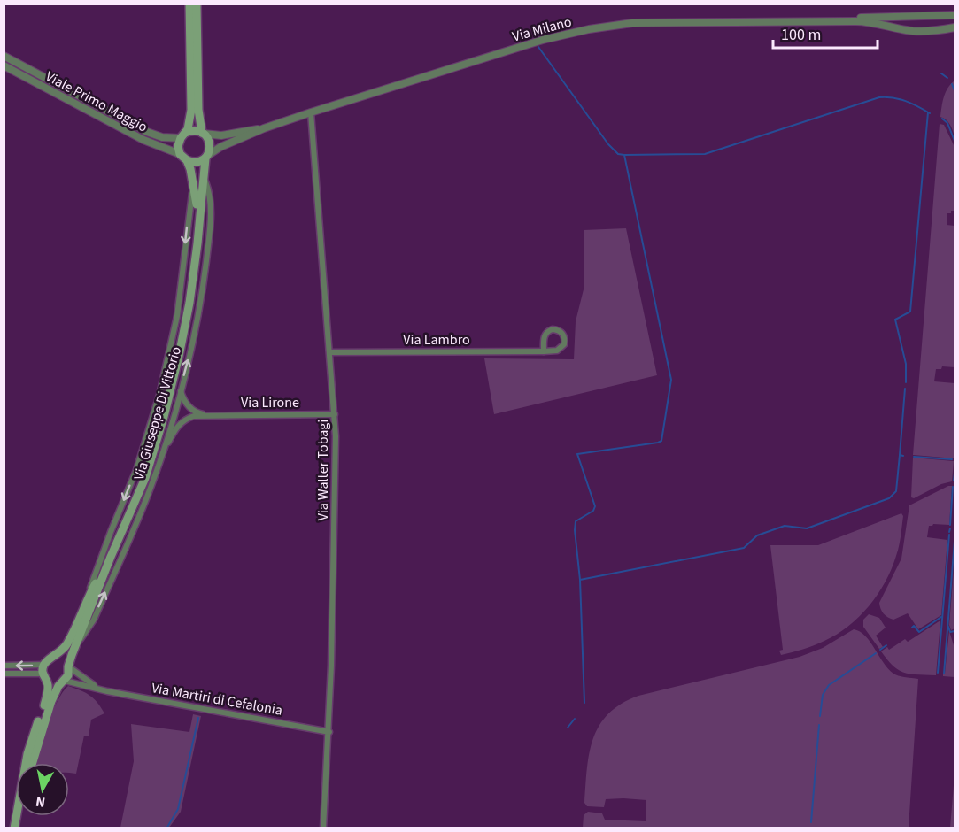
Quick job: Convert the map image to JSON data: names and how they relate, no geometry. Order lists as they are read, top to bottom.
{
  "streets": {
    "main road": ["Via Giuseppe Di Vittorio"],
    "street": [
      "Via Milano",
      "Viale Primo Maggio",
      "Via Lambro",
      "Via Lirone",
      "Via Walter Tobagi",
      "Via Martiri di Cefalonia"
    ]
  },
  "crossings": [
    ["Via Milano", "Viale Primo Maggio"],
    ["Via Milano", "Via Giuseppe Di Vittorio"],
    ["Via Milano", "Via Walter Tobagi"],
    ["Viale Primo Maggio", "Via Giuseppe Di Vittorio"],
    ["Via Lambro", "Via Walter Tobagi"],
    ["Via Lirone", "Via Giuseppe Di Vittorio"],
    ["Via Lirone", "Via Walter Tobagi"],
    ["Via Giuseppe Di Vittorio", "Via Martiri di Cefalonia"],
    ["Via Walter Tobagi", "Via Martiri di Cefalonia"]
  ],
  "scale_bar": "100 m",
  "north": "bottom"
}
